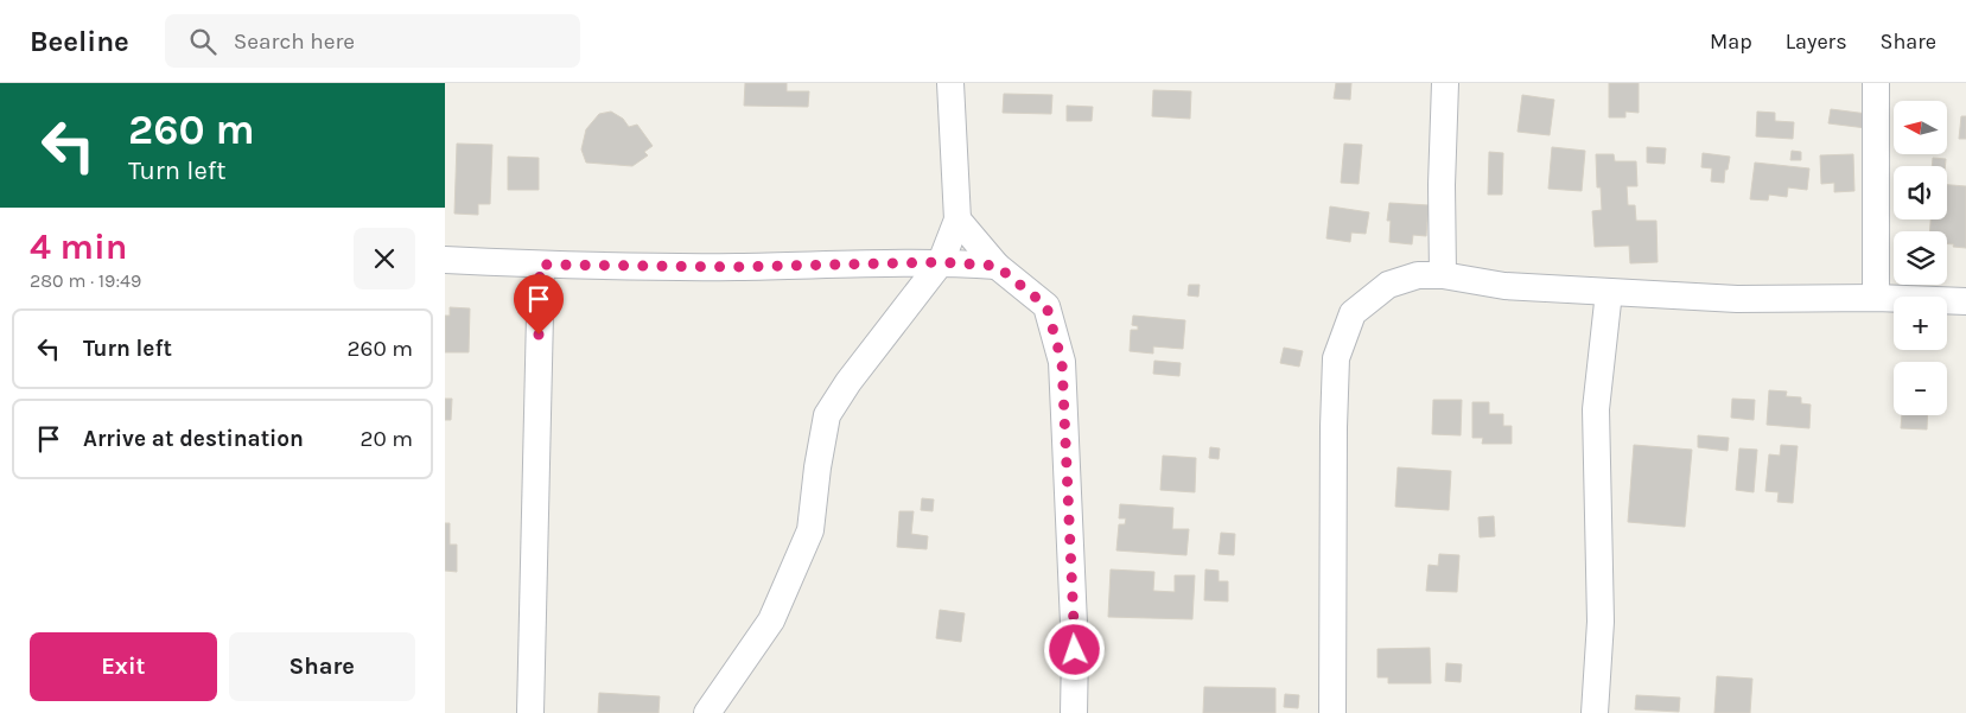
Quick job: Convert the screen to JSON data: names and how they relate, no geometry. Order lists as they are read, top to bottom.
{
  "north": "left",
  "page": {
    "header": "Beeline",
    "search": "Search here",
    "nav": ["Map", "Layers", "Share"],
    "turn": ["260 m", "Turn left"],
    "map_buttons": ["+", "−"],
    "heading": ["4 min", "280 m · 19:49"],
    "list": [
      {
        "name": "Turn left",
        "value": "260 m"
      },
      {
        "name": "Arrive at destination",
        "value": "20 m"
      }
    ],
    "buttons": ["Exit", "Share"]
  }
}
